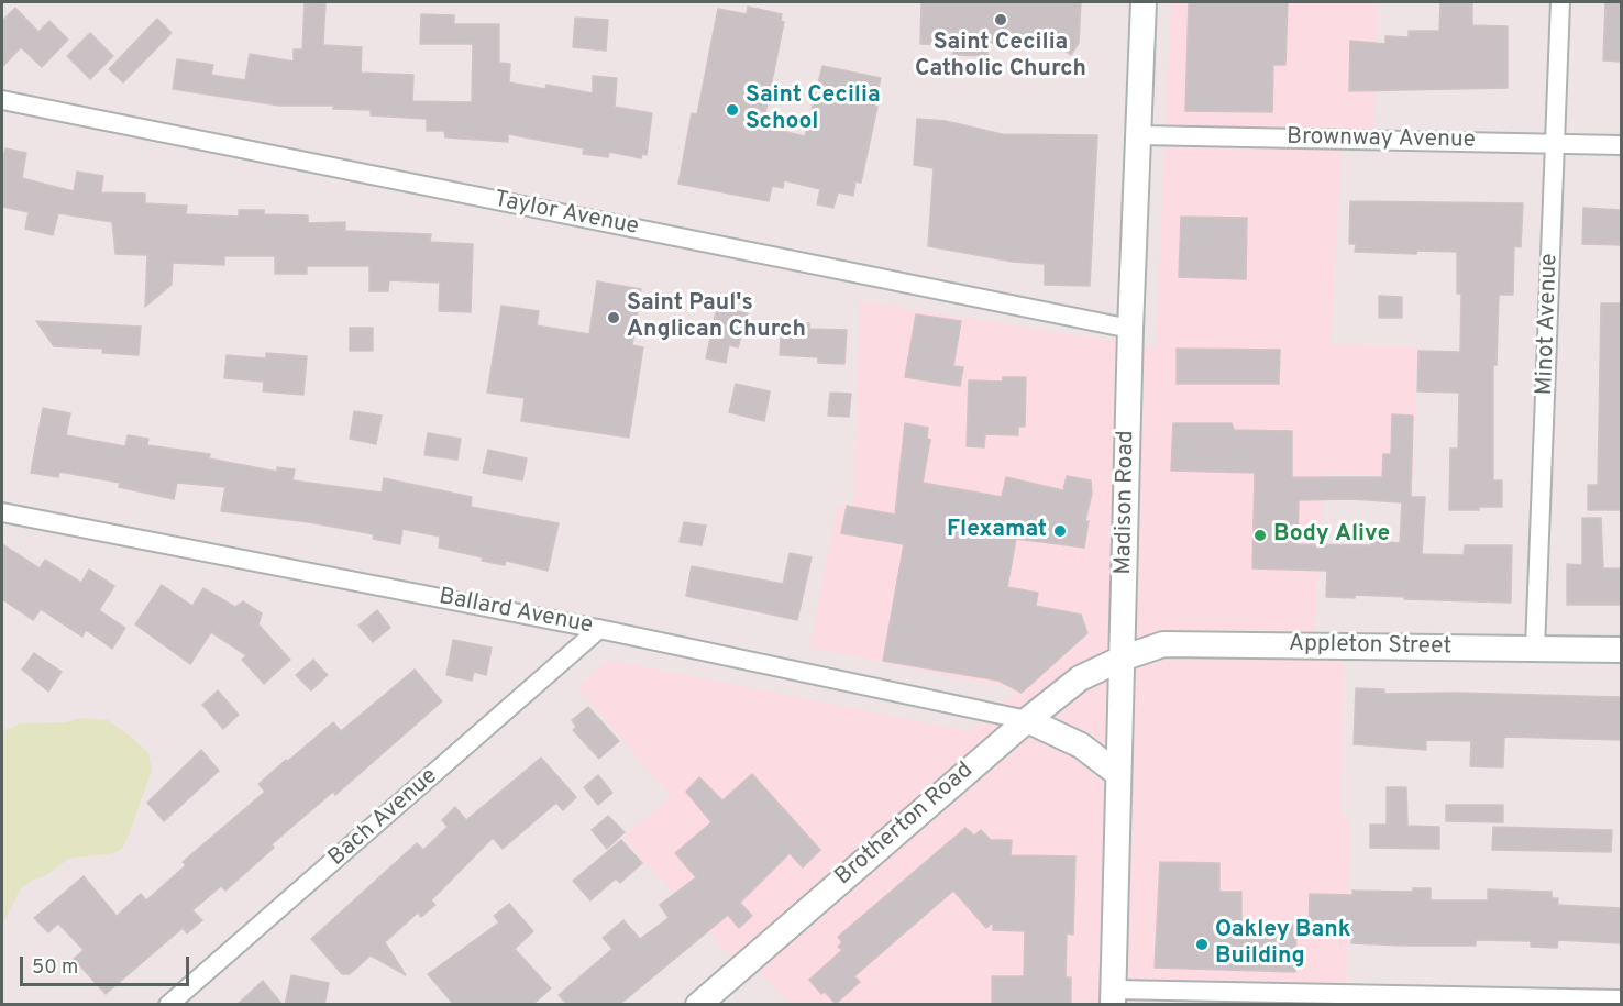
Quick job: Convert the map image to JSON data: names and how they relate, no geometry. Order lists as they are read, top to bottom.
{
  "streets": {
    "main road": ["Madison Road", "Appleton Street", "Brotherton Road"],
    "street": [
      "Brownway Avenue",
      "Taylor Avenue",
      "Minot Avenue",
      "Ballard Avenue",
      "Bach Avenue"
    ]
  },
  "crossings": [
    ["Brownway Avenue", "Minot Avenue"],
    ["Brownway Avenue", "Madison Road"],
    ["Taylor Avenue", "Madison Road"],
    ["Minot Avenue", "Appleton Street"],
    ["Madison Road", "Appleton Street"],
    ["Madison Road", "Brotherton Road"],
    ["Ballard Avenue", "Bach Avenue"],
    ["Ballard Avenue", "Brotherton Road"],
    ["Appleton Street", "Brotherton Road"]
  ],
  "places": [
    "Saint Cecilia Catholic Church",
    "Saint Cecilia School",
    "Saint Paul's Anglican Church",
    "Flexamat",
    "Body Alive",
    "Oakley Bank Building"
  ],
  "scale_bar": "50 m"
}
